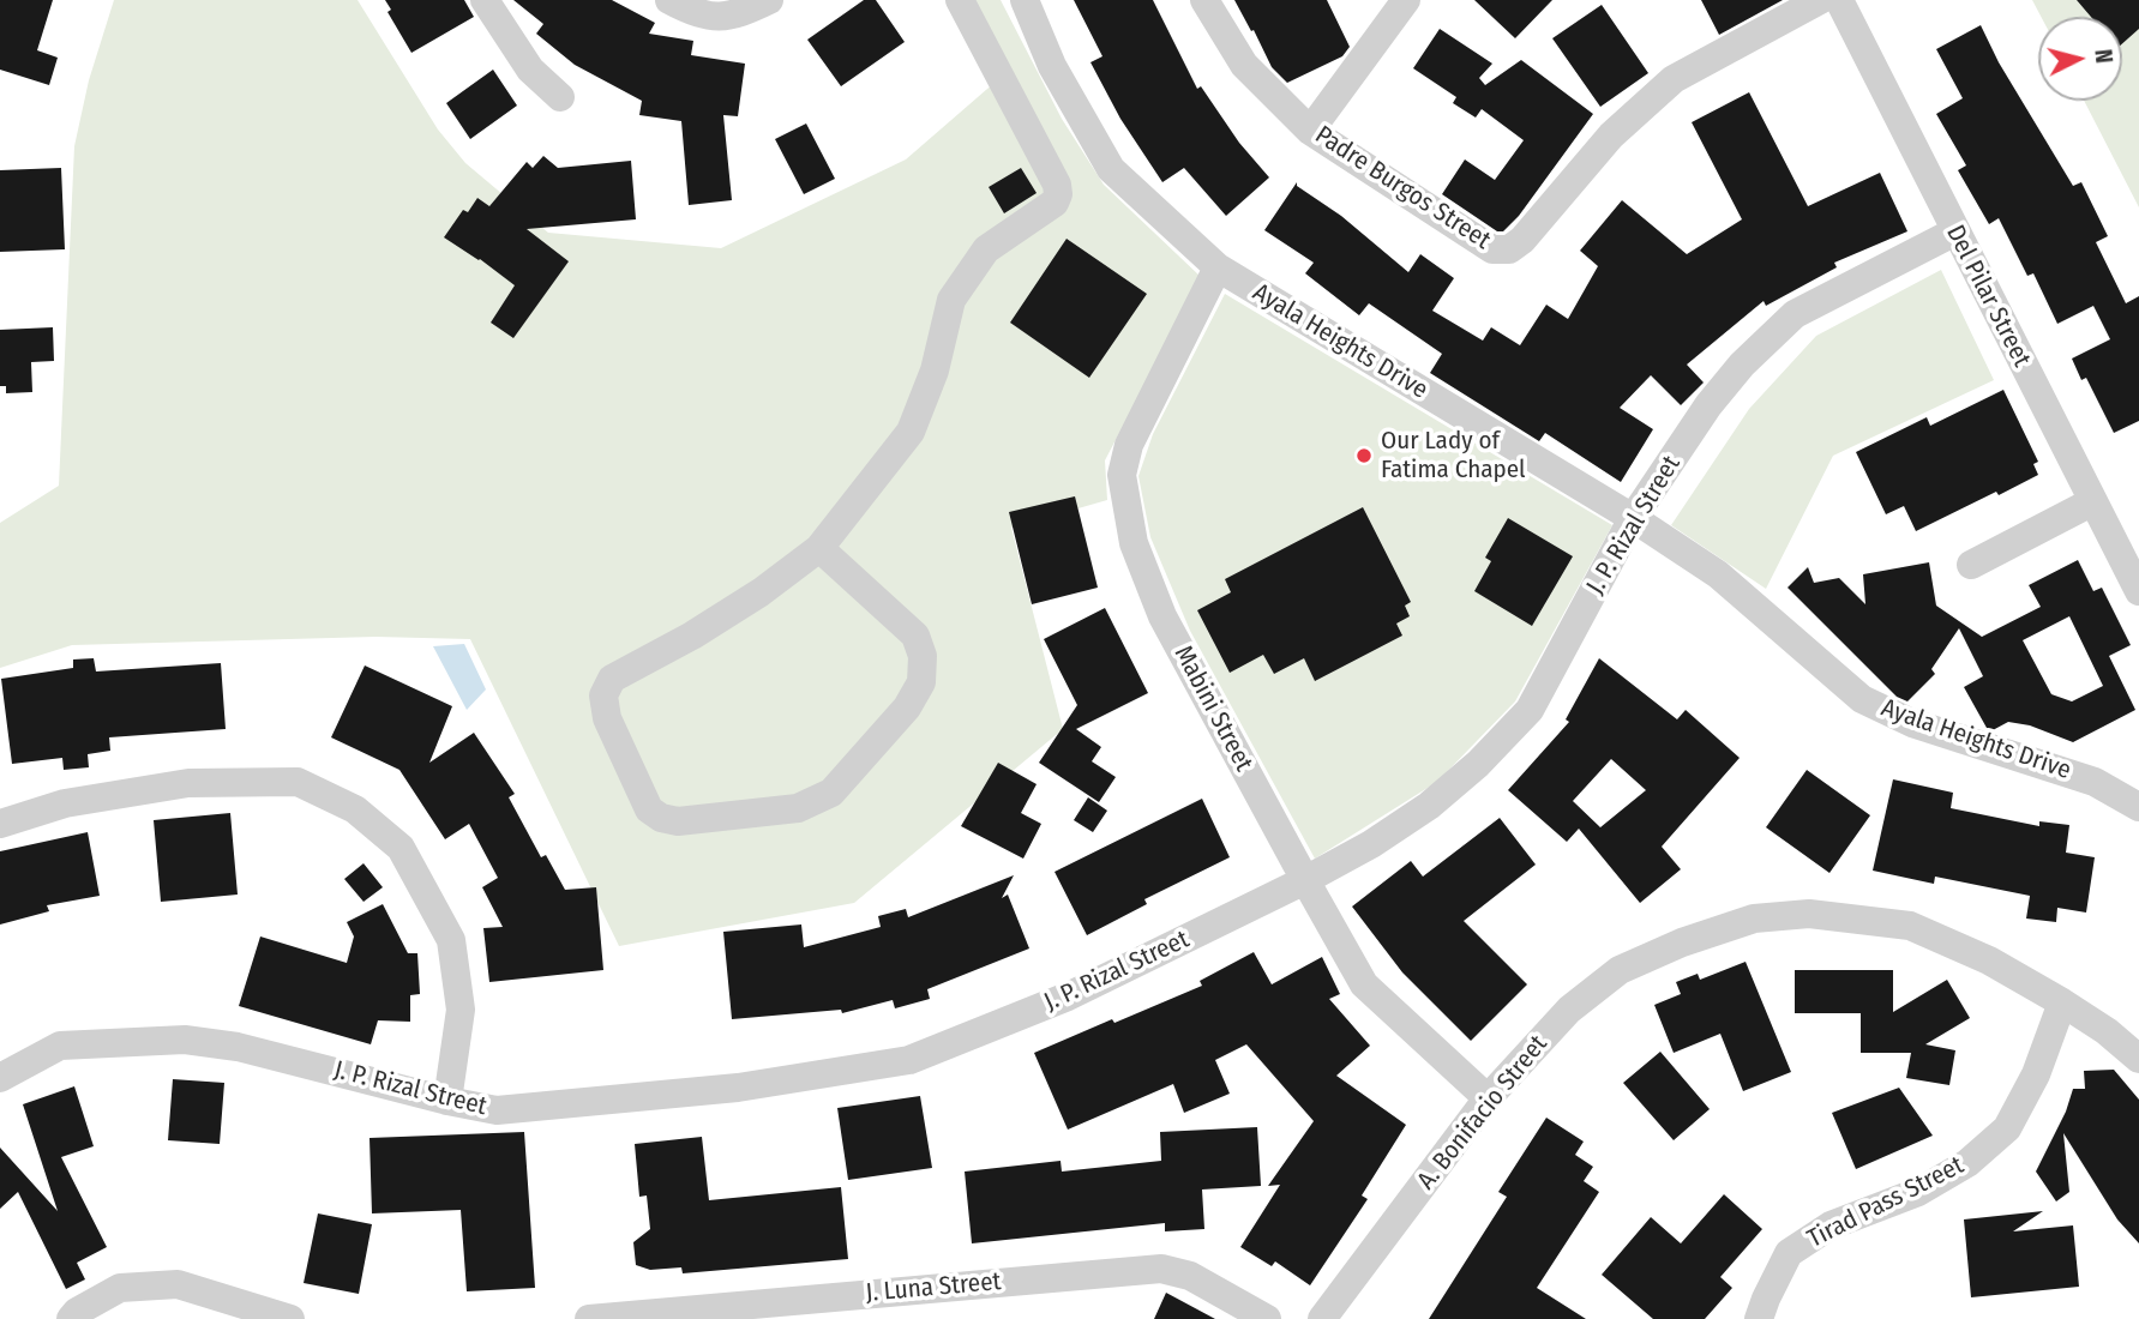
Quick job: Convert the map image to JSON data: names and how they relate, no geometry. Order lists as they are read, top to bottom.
{
  "streets": {
    "street": [
      "Padre Burgos Street",
      "Del Pilar Street",
      "Ayala Heights Drive",
      "J. P. Rizal Street",
      "Mabini Street",
      "A. Bonifacio Street",
      "Tirad Pass Street",
      "J. Luna Street"
    ]
  },
  "crossings": [
    ["Del Pilar Street", "J. P. Rizal Street"],
    ["Ayala Heights Drive", "J. P. Rizal Street"],
    ["Ayala Heights Drive", "Mabini Street"],
    ["J. P. Rizal Street", "Mabini Street"],
    ["Mabini Street", "A. Bonifacio Street"],
    ["A. Bonifacio Street", "Tirad Pass Street"]
  ],
  "places": ["Our Lady of Fatima Chapel"],
  "north": "right"
}
